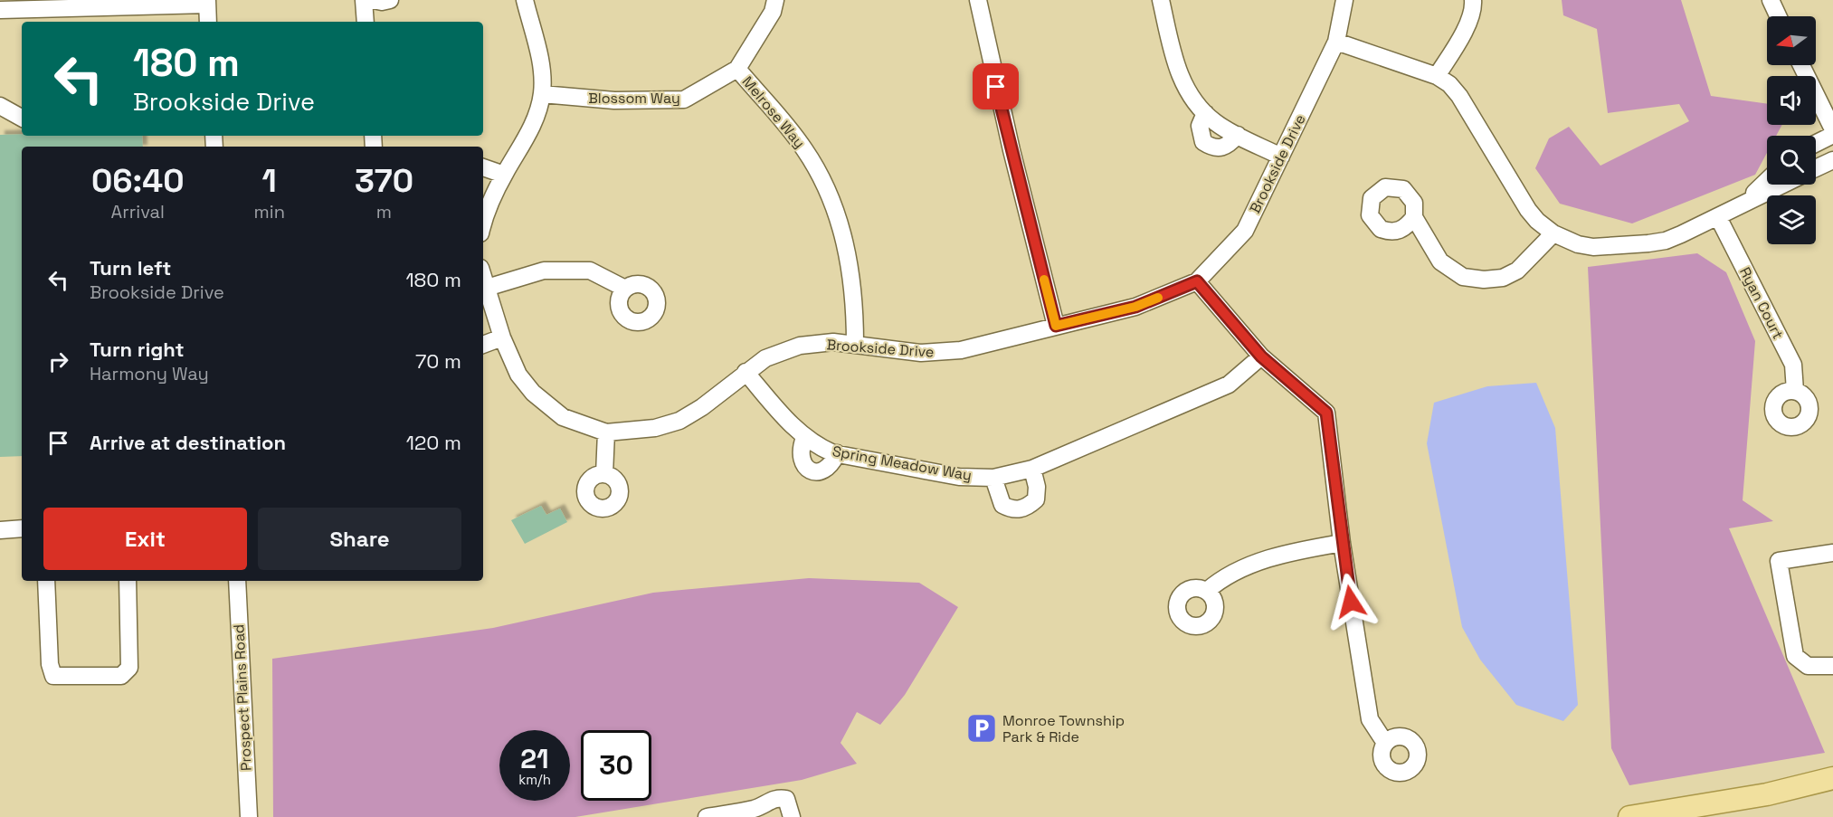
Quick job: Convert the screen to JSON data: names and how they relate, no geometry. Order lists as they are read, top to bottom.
{
  "streets": {
    "street": [
      "Blossom Way",
      "Melrose Way",
      "Brookside Drive",
      "Ryan Court",
      "Spring Meadow Way",
      "Prospect Plains Road"
    ]
  },
  "crossings": [
    ["Blossom Way", "Melrose Way"],
    ["Melrose Way", "Brookside Drive"],
    ["Brookside Drive", "Spring Meadow Way"]
  ],
  "places": {
    "parking": ["Monroe Township Park & Ride"]
  },
  "north": "left",
  "page": {
    "turn": ["180 m", "Brookside Drive"],
    "eta": [
      "06:40",
      "Arrival",
      "1",
      "min",
      "370",
      "m"
    ],
    "list": [
      {
        "name": "Turn left",
        "note": "Brookside Drive",
        "value": "180 m"
      },
      {
        "name": "Turn right",
        "note": "Harmony Way",
        "value": "70 m"
      },
      {
        "name": "Arrive at destination",
        "value": "120 m"
      }
    ],
    "buttons": ["Exit", "Share"],
    "speed": "21 km/h",
    "limit": "30"
  }
}
